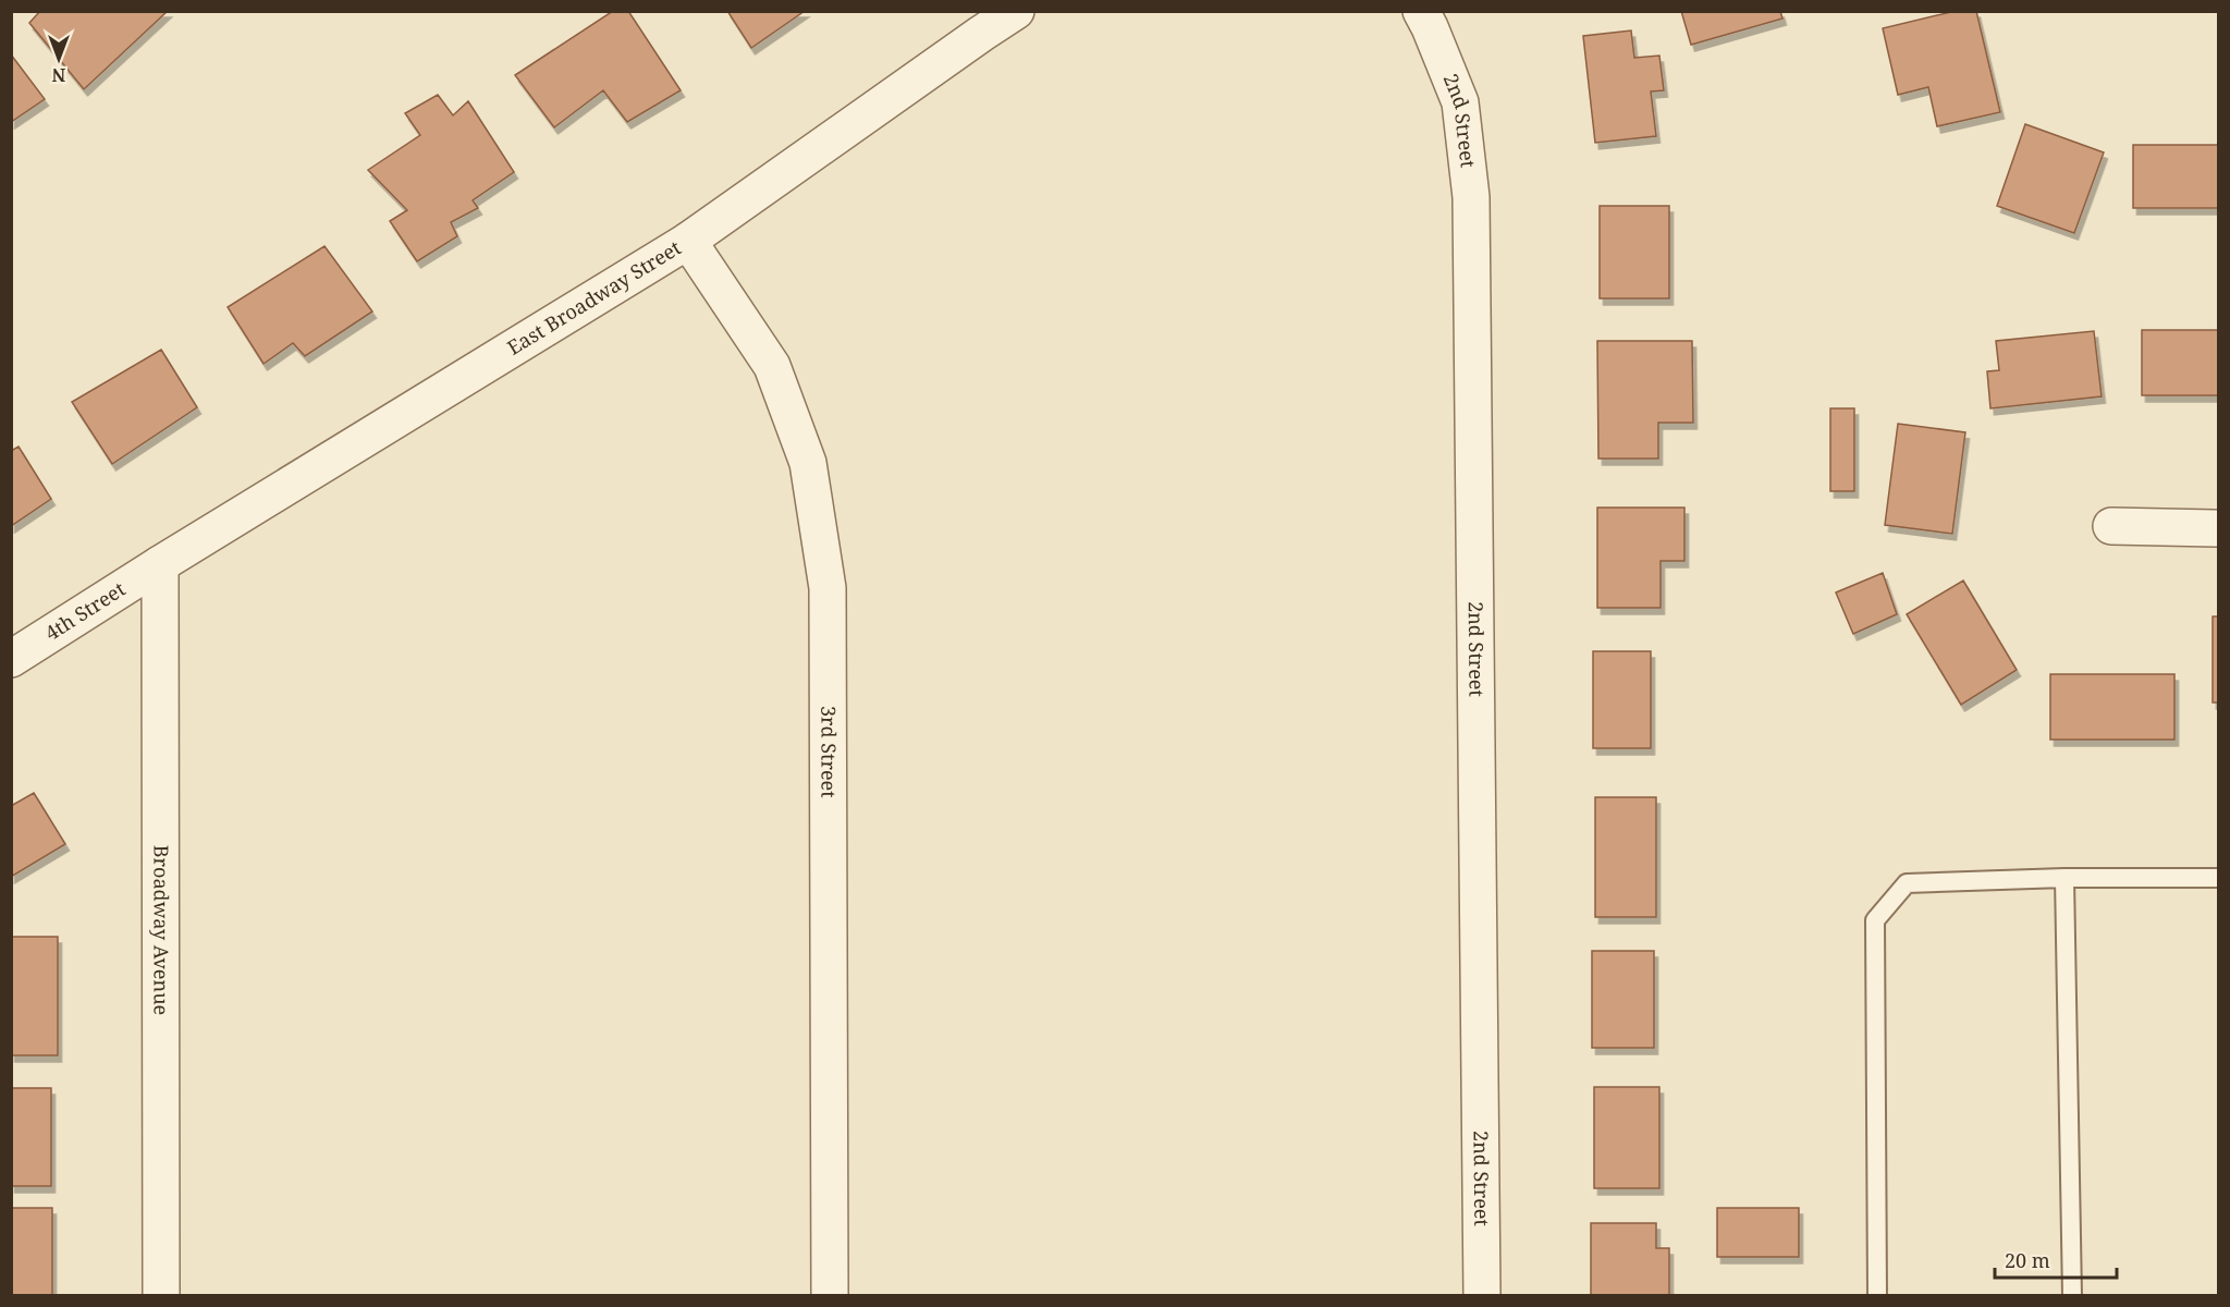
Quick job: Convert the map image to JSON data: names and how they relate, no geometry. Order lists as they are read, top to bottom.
{
  "streets": {
    "street": [
      "2nd Street",
      "East Broadway Street",
      "4th Street",
      "3rd Street",
      "Broadway Avenue"
    ]
  },
  "crossings": [
    ["East Broadway Street", "4th Street"],
    ["East Broadway Street", "3rd Street"],
    ["East Broadway Street", "Broadway Avenue"],
    ["4th Street", "Broadway Avenue"]
  ],
  "scale_bar": "20 m",
  "north": "bottom"
}
